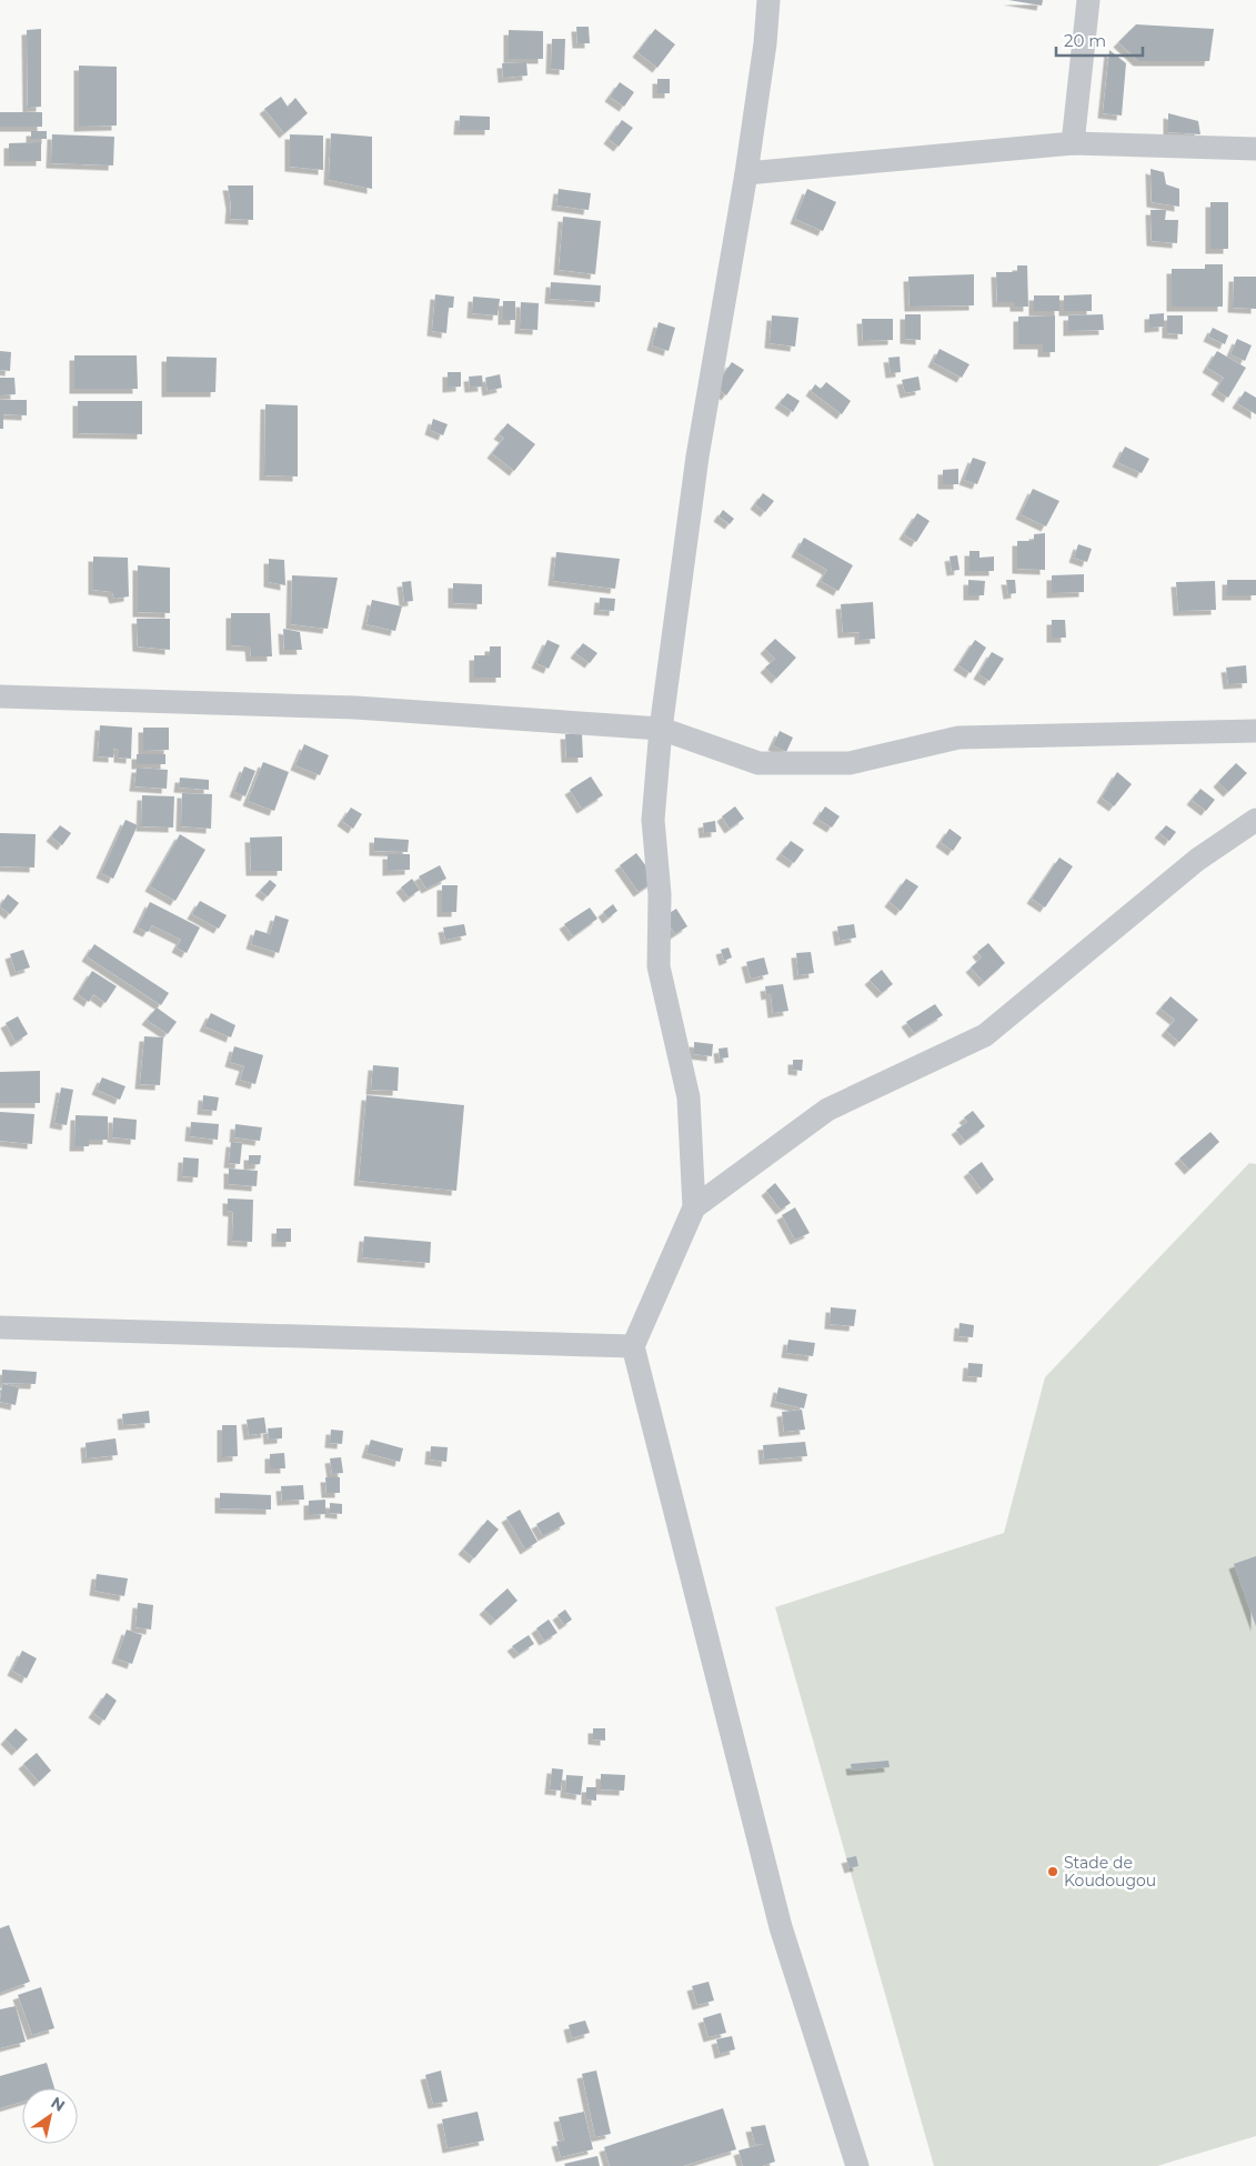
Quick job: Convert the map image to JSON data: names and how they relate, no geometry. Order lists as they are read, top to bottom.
{
  "places": ["Stade de Koudougou"],
  "scale_bar": "20 m",
  "north": "top right"
}
